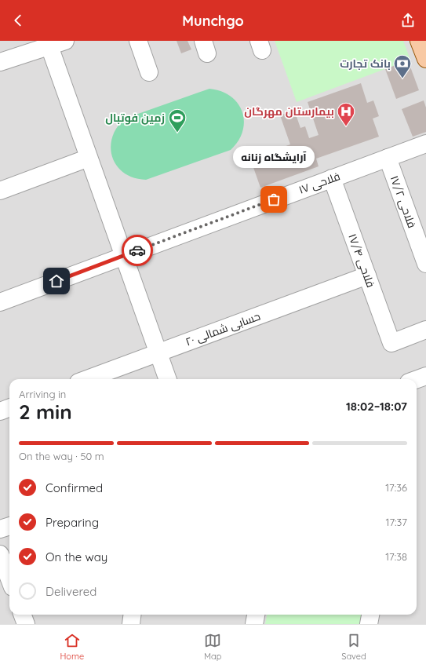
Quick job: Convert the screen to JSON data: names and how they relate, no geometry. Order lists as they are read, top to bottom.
{
  "streets": {
    "street": [
      "فلاحی ۱۷",
      "فلاحی ۱۷/۲",
      "فلاحی ۱۷/۴",
      "حسابی شمالی ۲۰"
    ]
  },
  "crossings": [
    ["فلاحی ۱۷", "فلاحی ۱۷/۲"],
    ["فلاحی ۱۷", "فلاحی ۱۷/۴"],
    ["فلاحی ۱۷/۴", "حسابی شمالی ۲۰"]
  ],
  "places": {
    "bank": ["بانک تجارت"],
    "hospital": ["بیمارستان مهرگان"],
    "sports": ["زمین فوتبال"],
    "other": ["آرایشگاه زنانه"]
  },
  "page": {
    "header": "Munchgo",
    "bubble": "آرایشگاه زنانه",
    "heading": ["2 min", "Arriving in", "18:02–18:07"],
    "bar": "On the way · 50 m",
    "list": [
      ["Confirmed", "17:36"],
      ["Preparing", "17:37"],
      ["On the way", "17:38"],
      "Delivered"
    ],
    "tabs": ["Home", "Map", "Saved"]
  }
}
